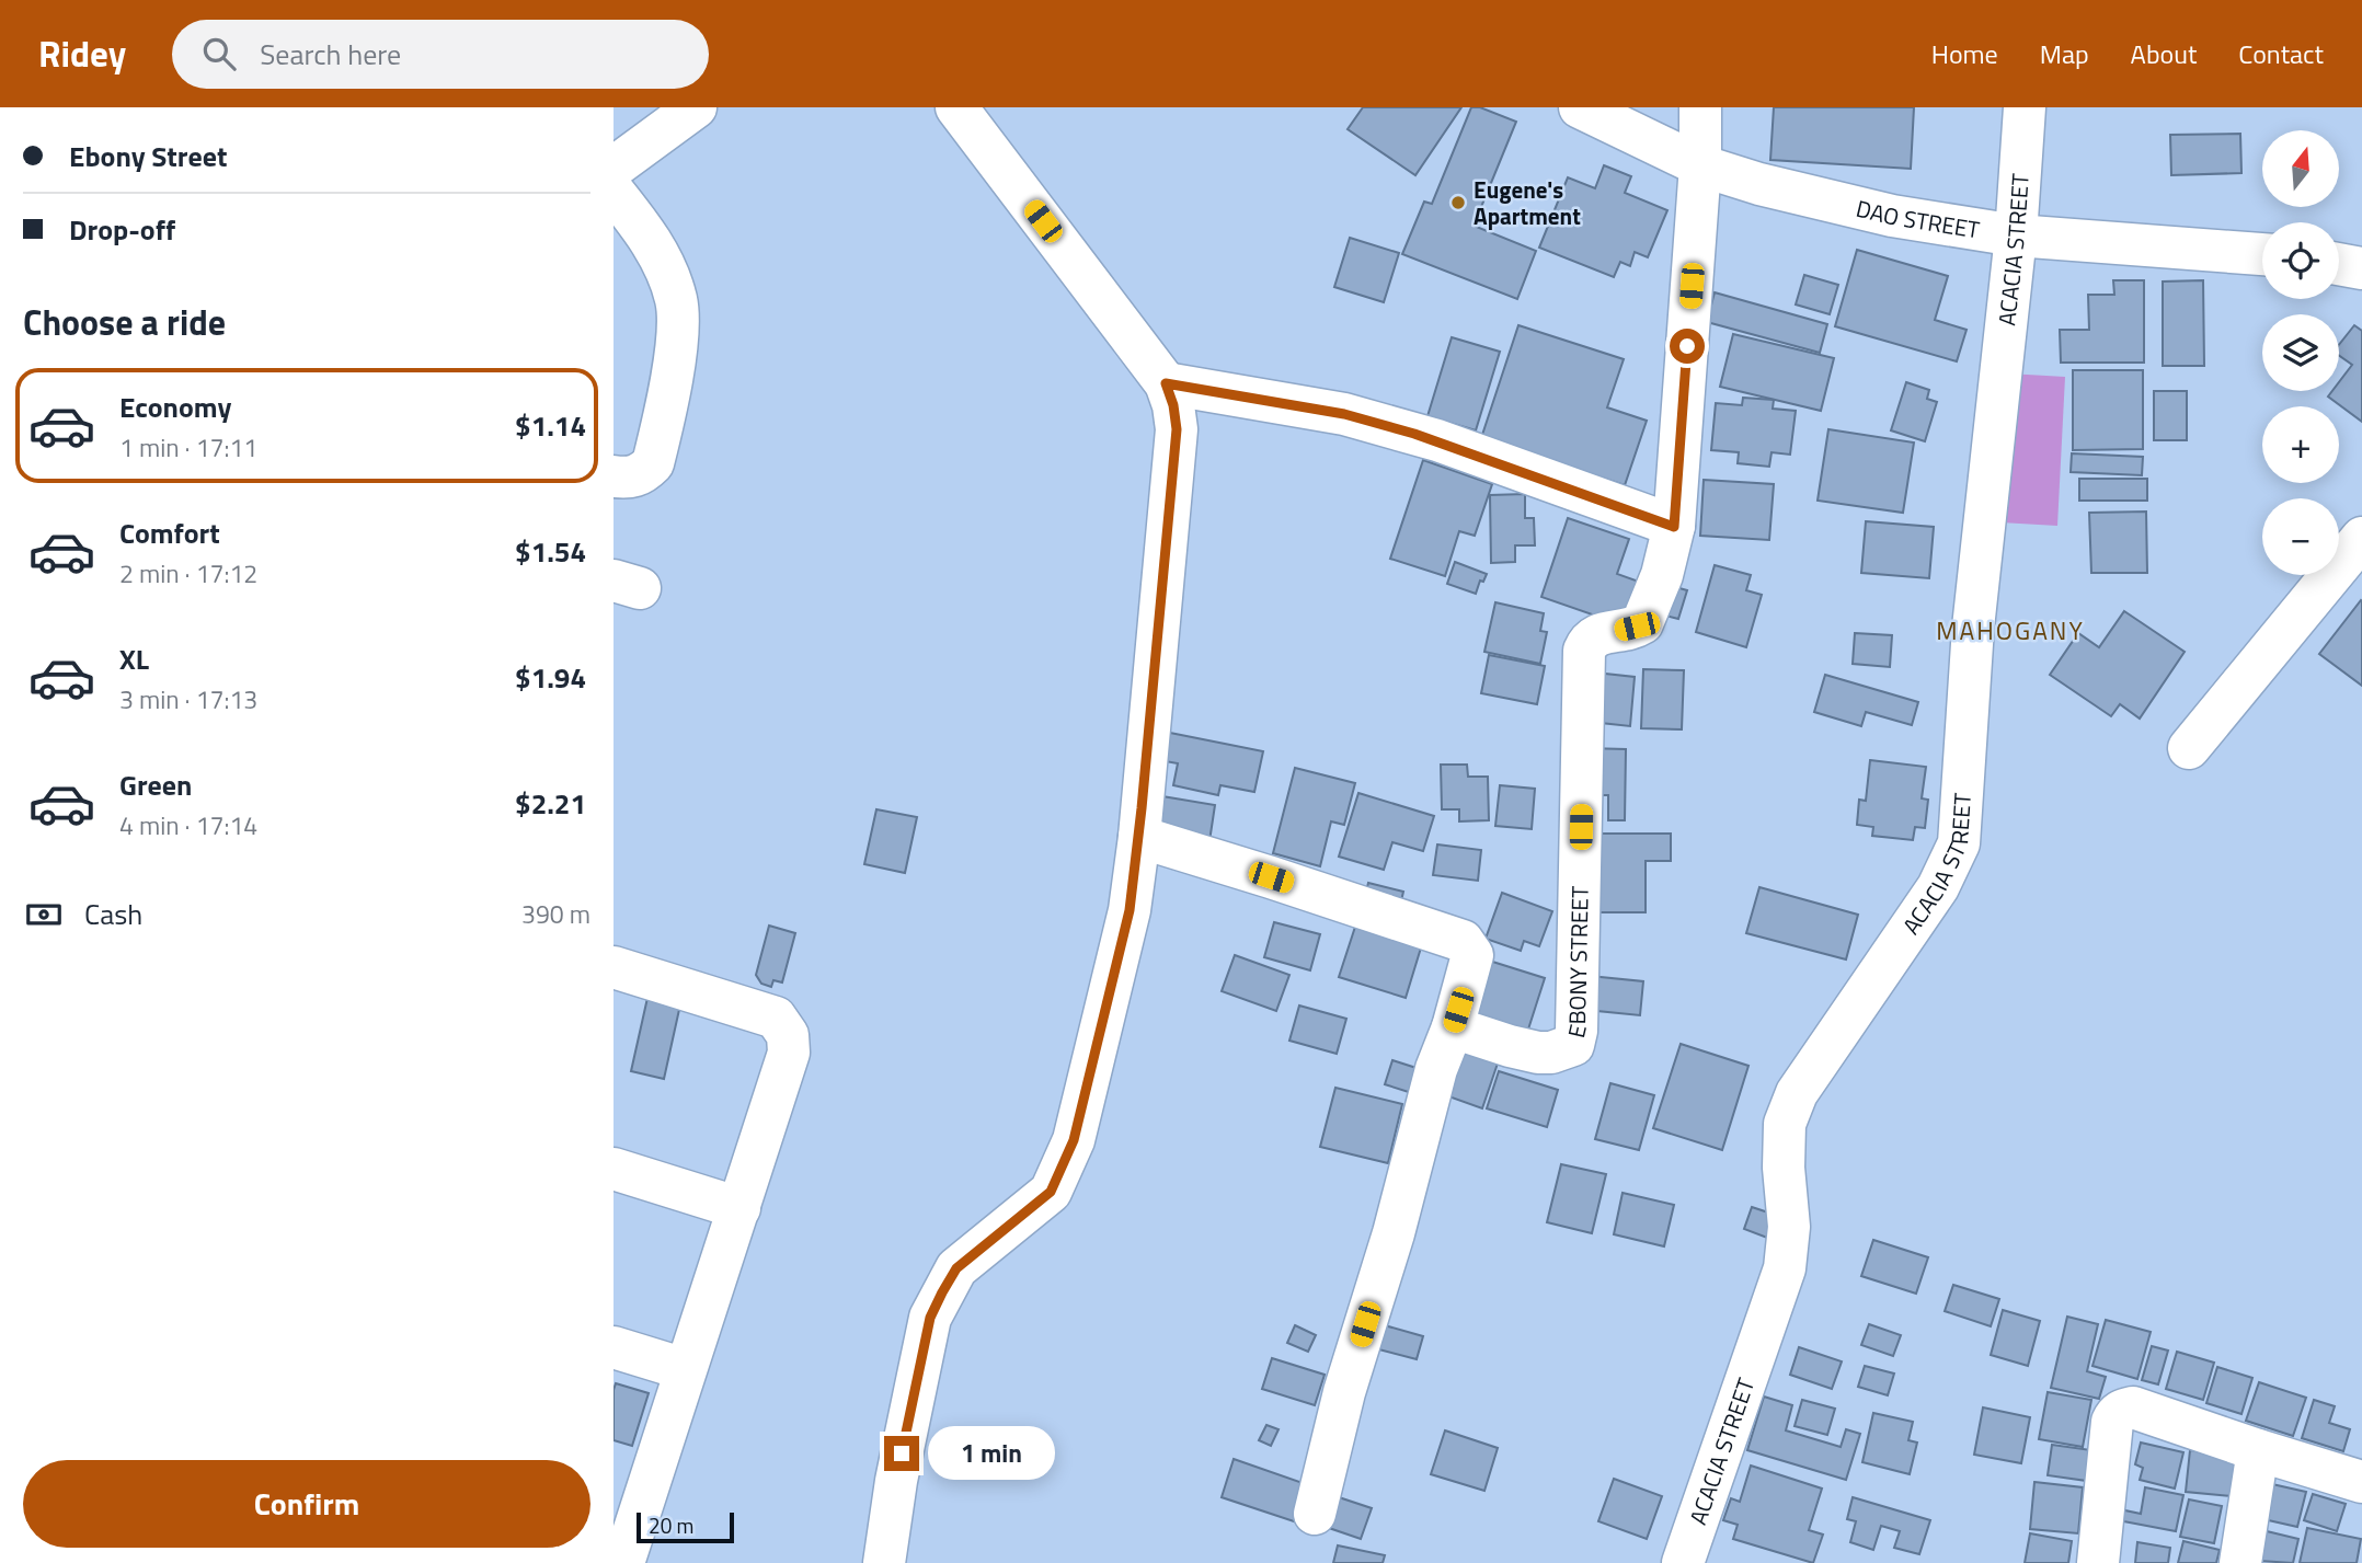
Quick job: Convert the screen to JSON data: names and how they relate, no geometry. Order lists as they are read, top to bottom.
{
  "streets": {
    "street": ["DAO STREET", "ACACIA STREET", "EBONY STREET"]
  },
  "crossings": [
    ["DAO STREET", "ACACIA STREET"],
    ["DAO STREET", "EBONY STREET"]
  ],
  "districts": ["MAHOGANY"],
  "places": ["Eugene's Apartment"],
  "scale_bar": "20 m",
  "north": "top",
  "page": {
    "header": "Ridey",
    "search": "Search here",
    "nav": [
      "Home",
      "Map",
      "About",
      "Contact"
    ],
    "banner": ["Ebony Street", "Drop-off"],
    "map_buttons": ["+", "−"],
    "heading": "Choose a ride",
    "list": [
      {
        "name": "Economy",
        "note": "1 min · 17:11",
        "value": "$1.14"
      },
      {
        "name": "Comfort",
        "note": "2 min · 17:12",
        "value": "$1.54"
      },
      {
        "name": "XL",
        "note": "3 min · 17:13",
        "value": "$1.94"
      },
      {
        "name": "Green",
        "note": "4 min · 17:14",
        "value": "$2.21"
      }
    ],
    "pay": ["Cash", "390 m"],
    "bubble": "1 min",
    "buttons": "Confirm",
    "scale": "20 m"
  }
}
